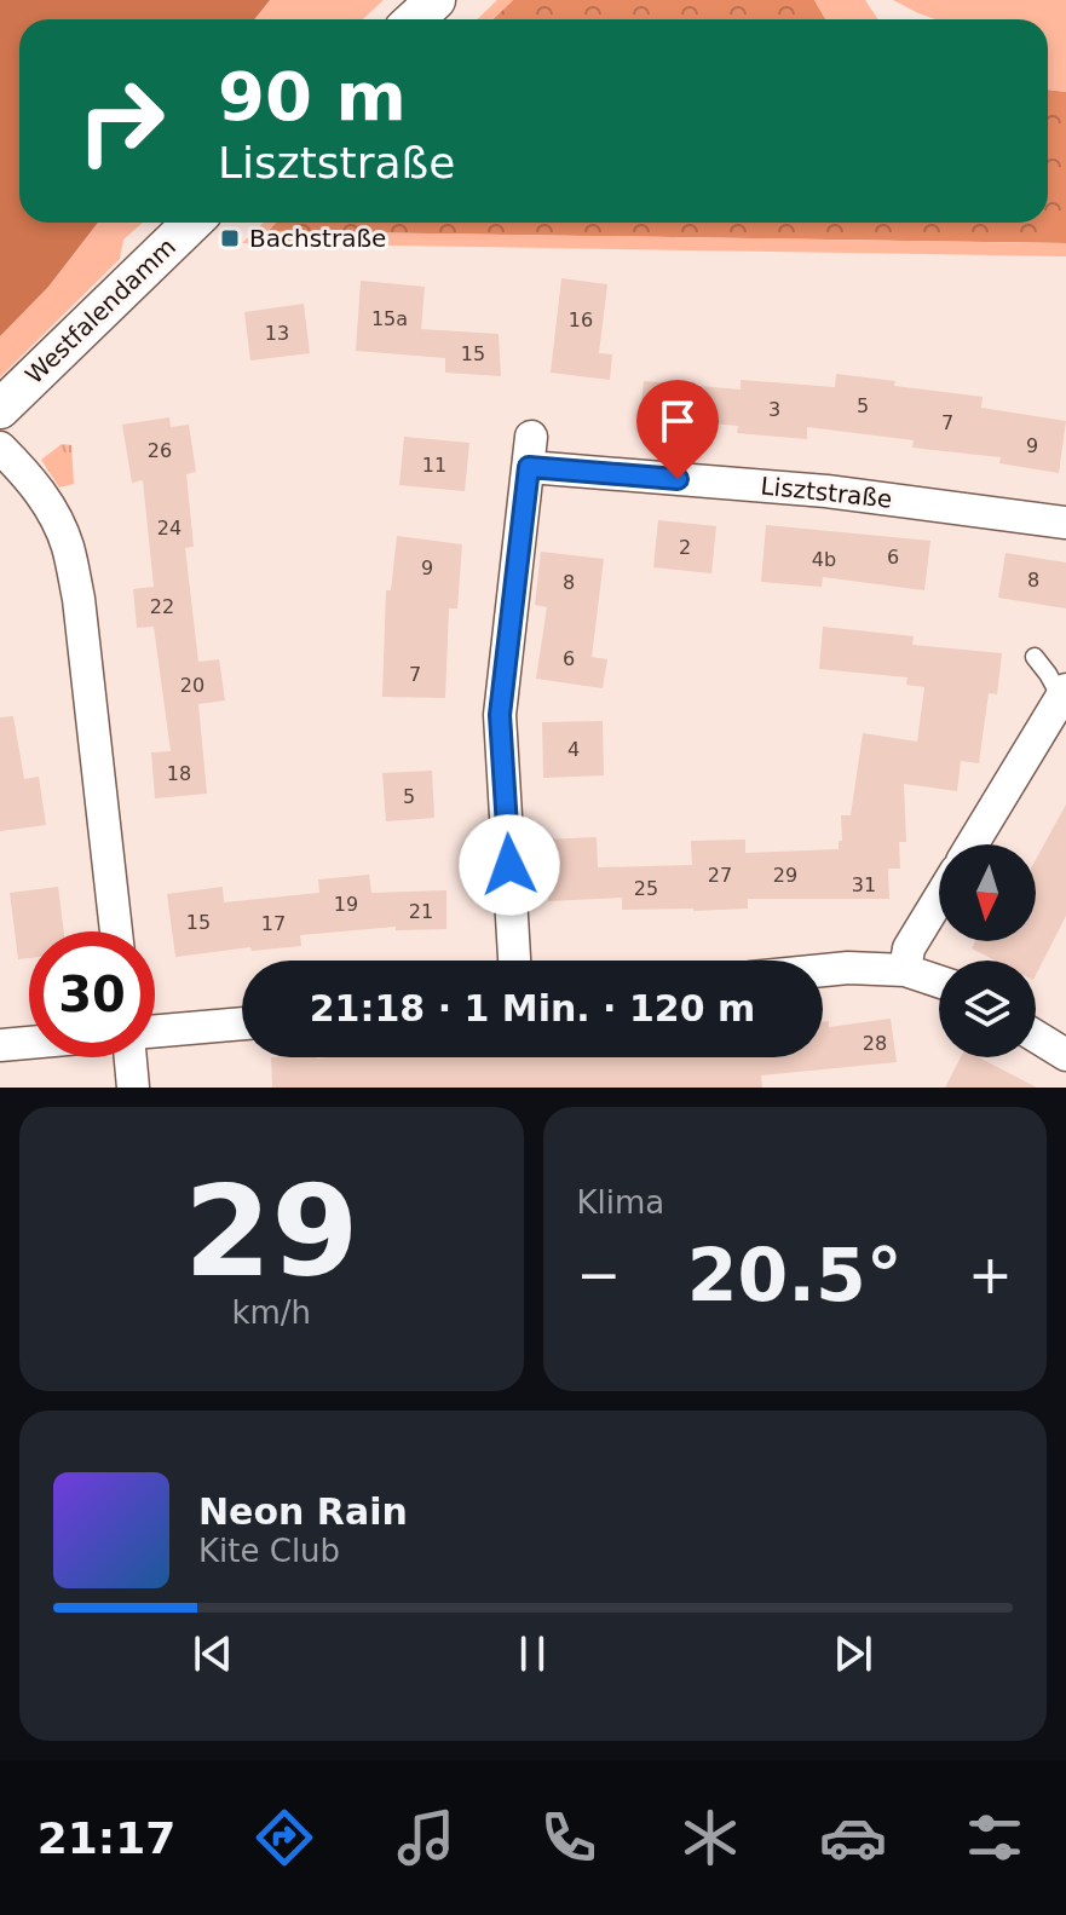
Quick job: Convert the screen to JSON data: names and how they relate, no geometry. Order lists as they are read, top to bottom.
{
  "streets": {
    "street": ["Westfalendamm", "Lisztstraße"]
  },
  "places": {
    "transit": ["Bachstraße"]
  },
  "house_numbers": [
    "15a",
    "16",
    "13",
    "15",
    "5",
    "3",
    "7",
    "9",
    "26",
    "11",
    "24",
    "2",
    "6",
    "4b",
    "9",
    "8",
    "8",
    "22",
    "6",
    "7",
    "20",
    "4",
    "18",
    "5",
    "27",
    "29",
    "31",
    "25",
    "19",
    "21",
    "15",
    "17",
    "28"
  ],
  "north": "bottom",
  "page": {
    "turn": ["90 m", "Lisztstraße"],
    "limit": "30",
    "trip": "21:18 · 1 Min. · 120 m",
    "tile": [
      ["29", "km/h"],
      "Klima"
    ],
    "heat": ["−", "20.5°", "+"],
    "song": ["Neon Rain", "Kite Club"],
    "tabs": "21:17"
  }
}
